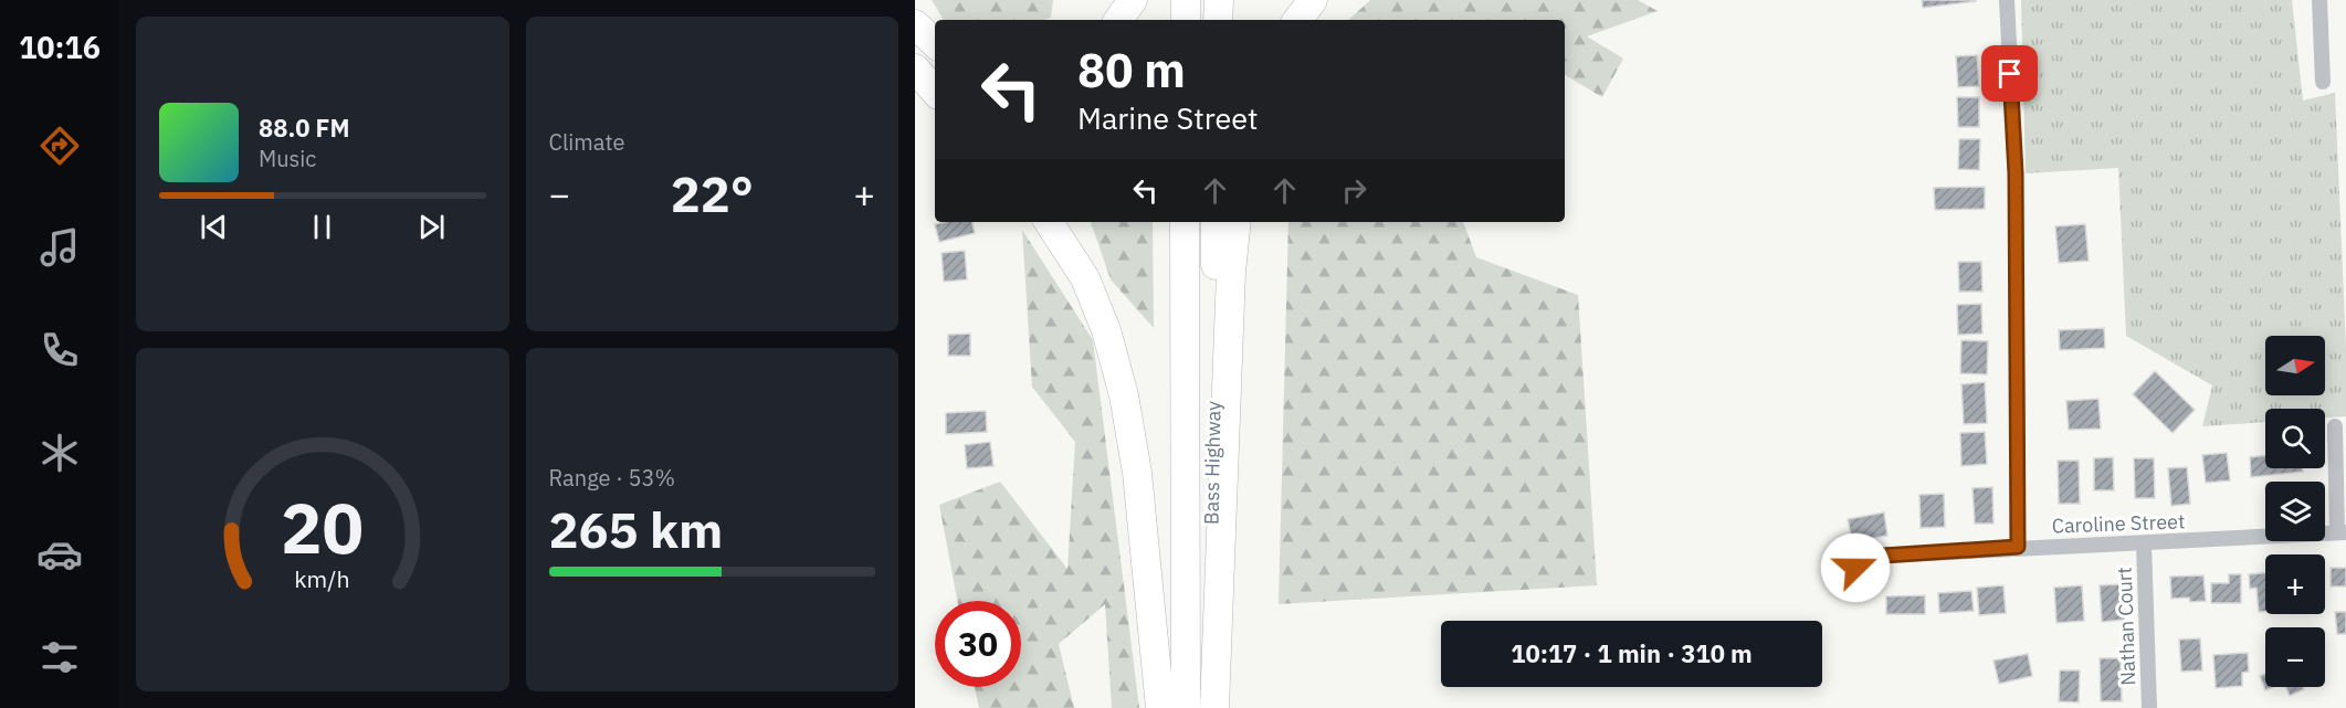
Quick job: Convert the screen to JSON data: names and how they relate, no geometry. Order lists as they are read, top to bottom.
{
  "streets": {
    "highway": ["Bass Highway"],
    "street": ["Caroline Street", "Nathan Court"]
  },
  "crossings": [
    ["Caroline Street", "Nathan Court"]
  ],
  "north": "right",
  "page": {
    "tabs": "10:16",
    "tile": [
      "Climate",
      ["Range · 53%", "265 km"]
    ],
    "turn": ["80 m", "Marine Street"],
    "song": ["88.0 FM", "Music"],
    "heat": ["−", "22°", "+"],
    "map_buttons": ["+", "−"],
    "limit": "30",
    "trip": "10:17 · 1 min · 310 m",
    "gauge": ["20", "km/h"]
  }
}
